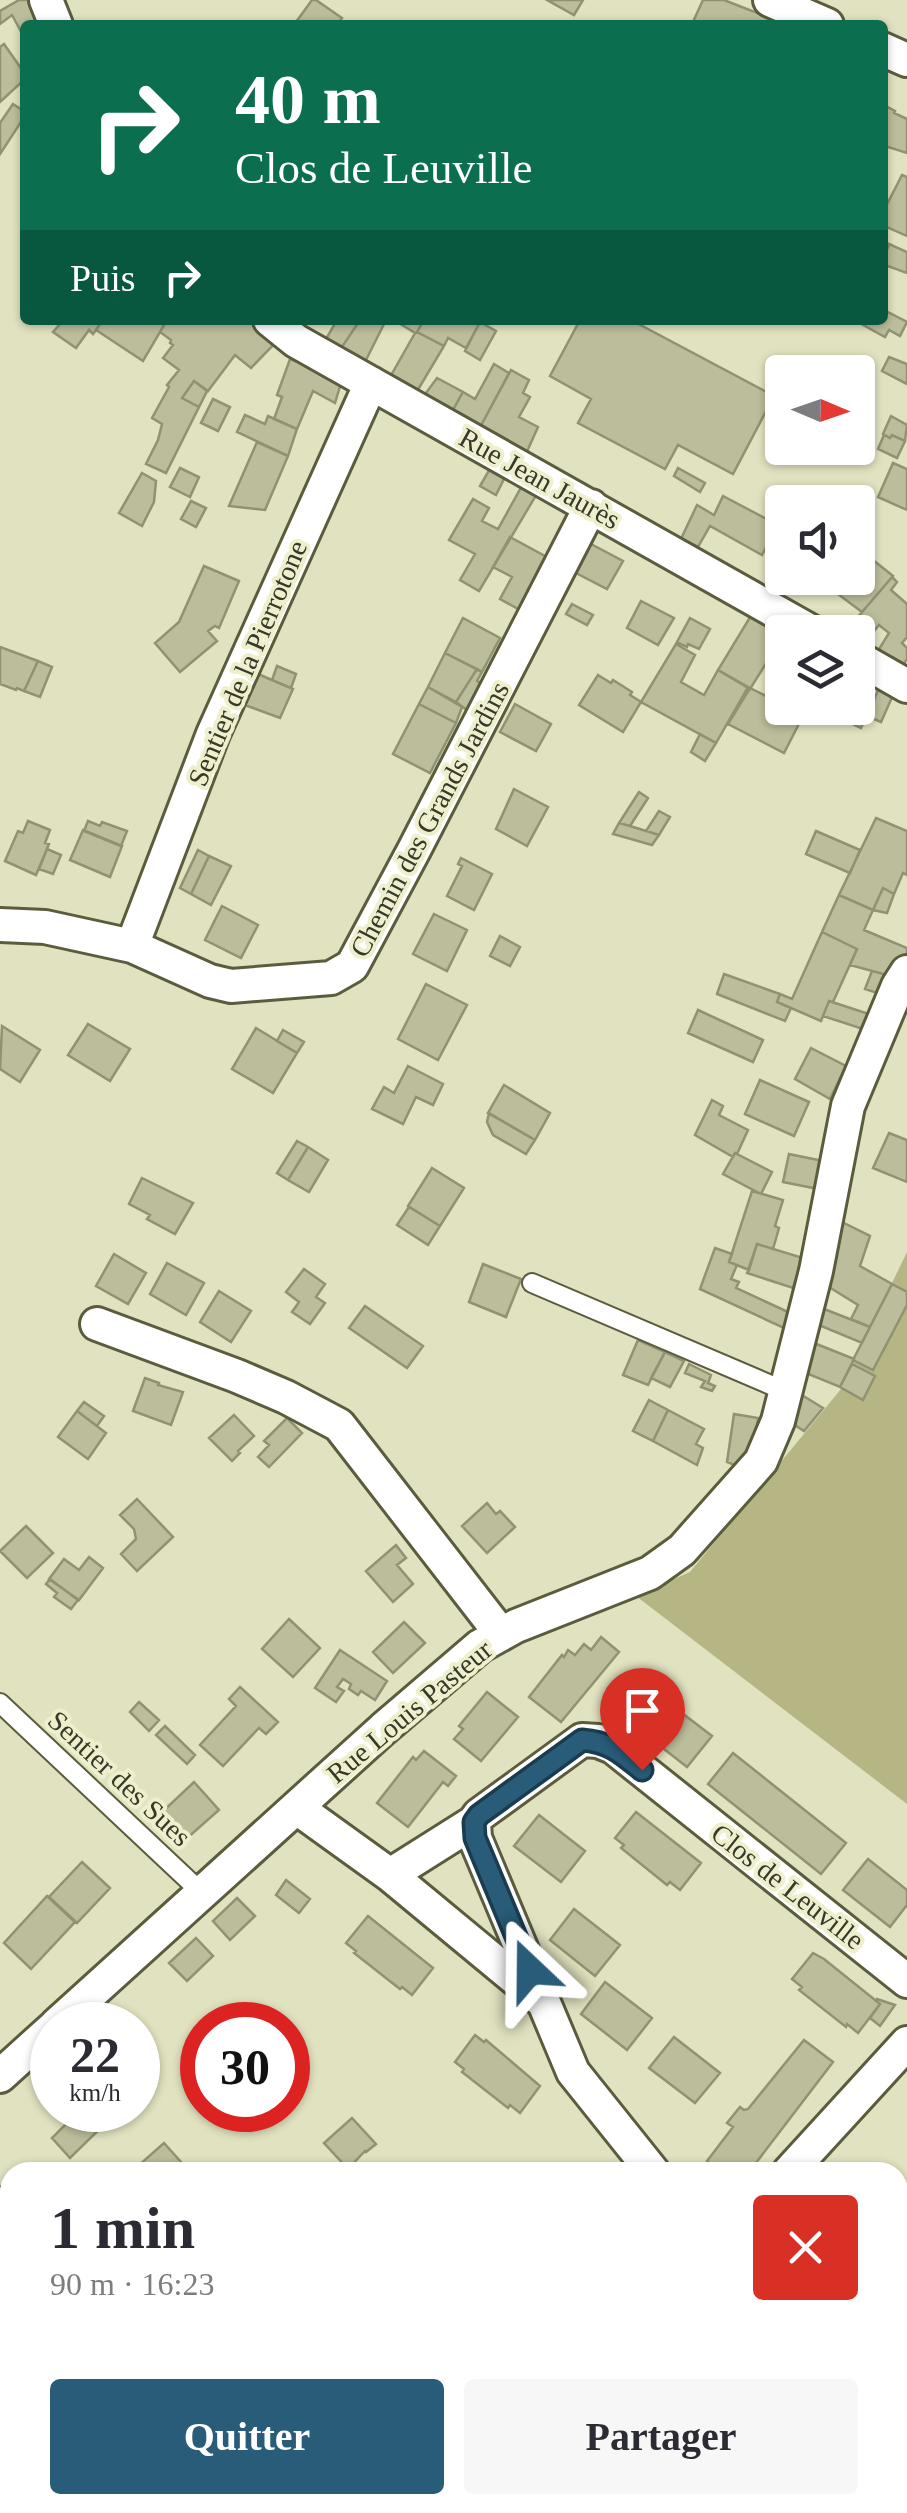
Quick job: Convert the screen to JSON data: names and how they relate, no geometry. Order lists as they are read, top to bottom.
{
  "streets": {
    "street": [
      "Rue Jean Jaurès",
      "Sentier de la Pierrotone",
      "Chemin des Grands Jardins",
      "Rue Louis Pasteur",
      "Clos de Leuville"
    ],
    "lane": ["Sentier des Sues"]
  },
  "crossings": [
    ["Rue Jean Jaurès", "Sentier de la Pierrotone"],
    ["Rue Jean Jaurès", "Chemin des Grands Jardins"],
    ["Sentier de la Pierrotone", "Chemin des Grands Jardins"],
    ["Rue Louis Pasteur", "Sentier des Sues"]
  ],
  "north": "right",
  "page": {
    "turn": ["40 m", "Clos de Leuville"],
    "then": "Puis",
    "speed": "22 km/h",
    "limit": "30",
    "heading": ["1 min", "90 m · 16:23"],
    "buttons": ["Quitter", "Partager"]
  }
}
